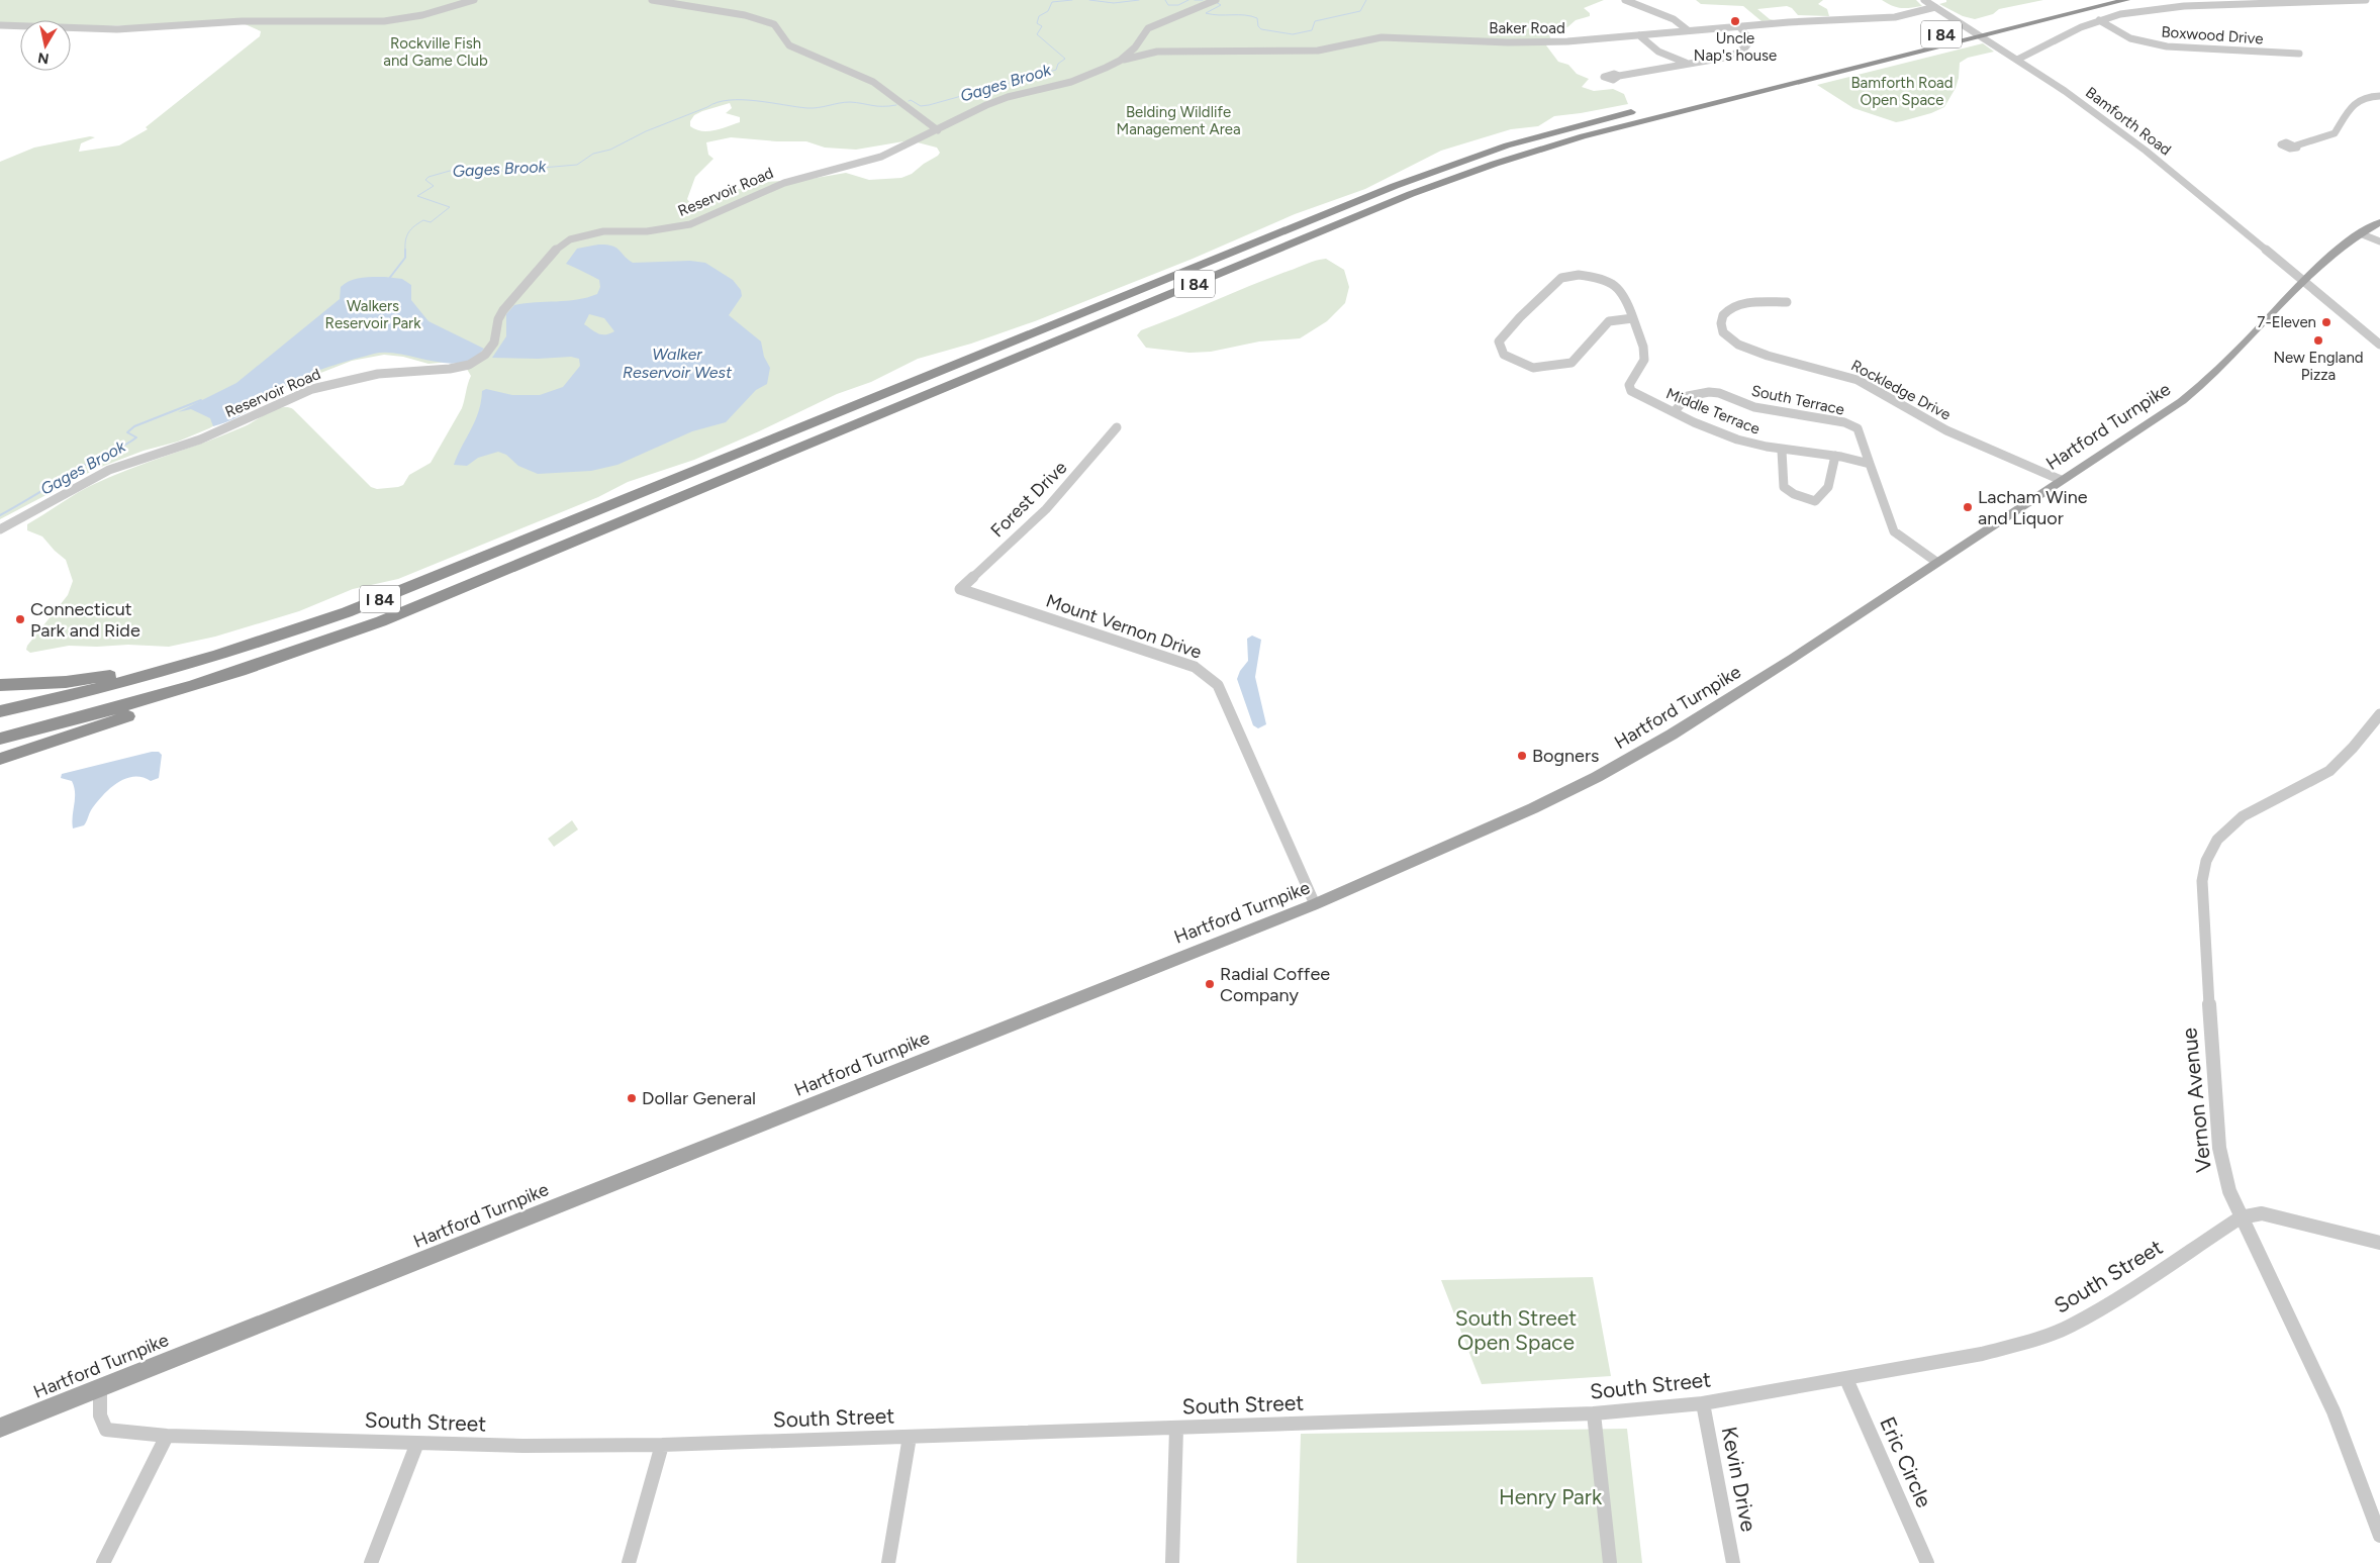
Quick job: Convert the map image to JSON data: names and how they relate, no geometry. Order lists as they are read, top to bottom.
{
  "streets": {
    "highway": ["I 84"],
    "main road": ["Hartford Turnpike"],
    "street": [
      "Baker Road",
      "Boxwood Drive",
      "Bamforth Road",
      "Reservoir Road",
      "Rockledge Drive",
      "South Terrace",
      "Middle Terrace",
      "Forest Drive",
      "Mount Vernon Drive",
      "Vernon Avenue",
      "South Street",
      "Eric Circle",
      "Kevin Drive"
    ]
  },
  "crossings": [
    ["Baker Road", "Bamforth Road"],
    ["Baker Road", "Reservoir Road"],
    ["Bamforth Road", "Hartford Turnpike"],
    ["Rockledge Drive", "Hartford Turnpike"],
    ["South Terrace", "Middle Terrace"],
    ["South Terrace", "Hartford Turnpike"],
    ["Hartford Turnpike", "Mount Vernon Drive"],
    ["Hartford Turnpike", "South Street"],
    ["Forest Drive", "Mount Vernon Drive"],
    ["Vernon Avenue", "South Street"],
    ["South Street", "Eric Circle"],
    ["South Street", "Kevin Drive"]
  ],
  "water": ["Gages Brook", "Walker Reservoir West"],
  "parks": [
    "Rockville Fish and Game Club",
    "Bamforth Road Open Space",
    "Belding Wildlife Management Area",
    "Walkers Reservoir Park",
    "South Street Open Space",
    "Henry Park"
  ],
  "places": [
    "Uncle Nap's house",
    "7-Eleven",
    "New England Pizza",
    "Lacham Wine and Liquor",
    "Connecticut Park and Ride",
    "Bogners",
    "Radial Coffee Company",
    "Dollar General"
  ],
  "north": "bottom"
}
